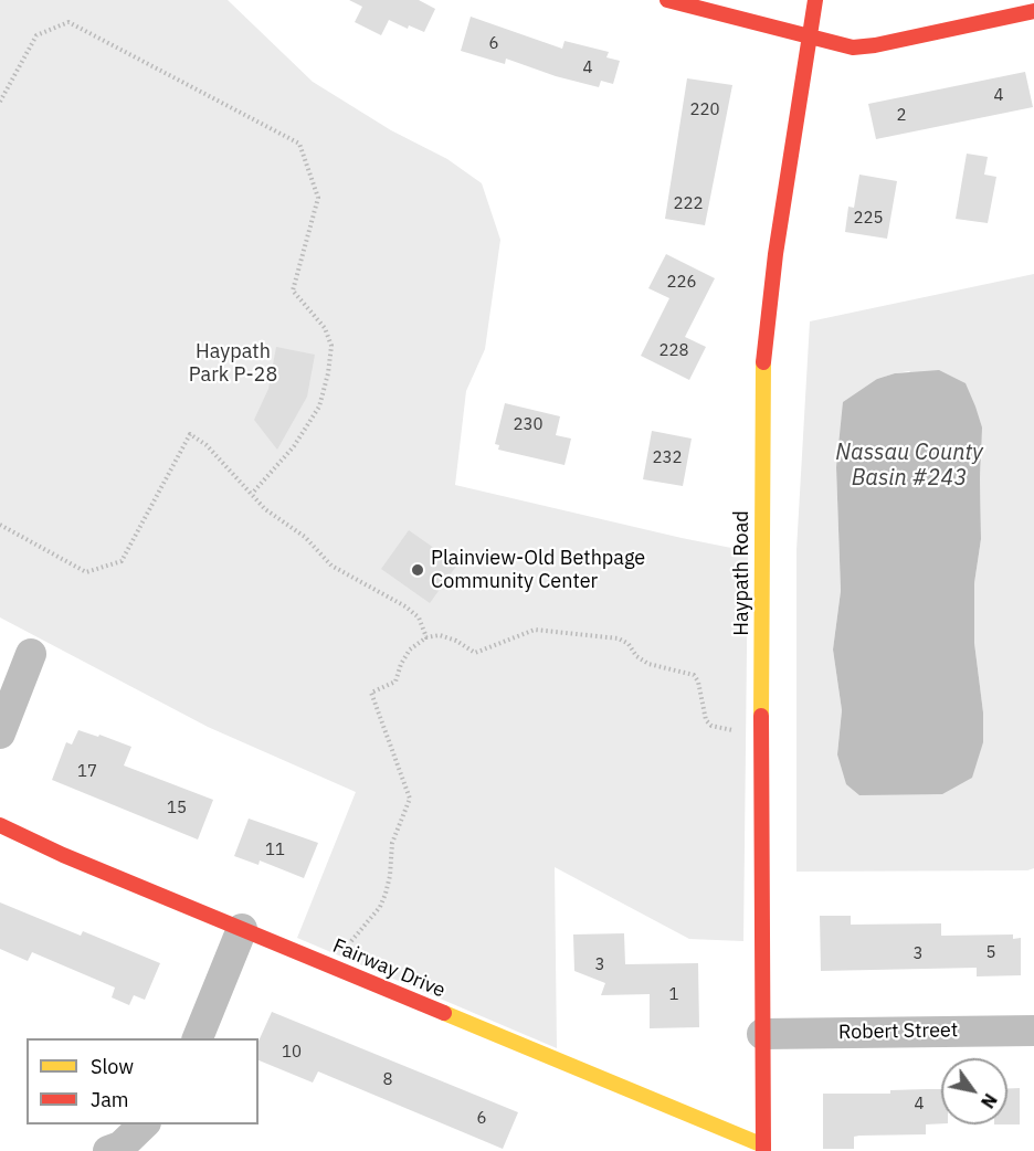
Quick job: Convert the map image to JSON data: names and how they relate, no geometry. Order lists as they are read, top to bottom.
{
  "streets": {
    "street": ["Haypath Road", "Fairway Drive", "Robert Street"]
  },
  "crossings": [
    ["Haypath Road", "Fairway Drive"],
    ["Haypath Road", "Robert Street"]
  ],
  "water": ["Nassau County Basin #243"],
  "parks": ["Haypath Park P-28"],
  "places": ["Plainview-Old Bethpage Community Center"],
  "house_numbers": [
    "6",
    "4",
    "4",
    "220",
    "2",
    "222",
    "225",
    "226",
    "228",
    "230",
    "232",
    "17",
    "15",
    "11",
    "5",
    "3",
    "3",
    "1",
    "10",
    "8",
    "4",
    "6"
  ],
  "legend": ["Slow", "Jam"],
  "north": "bottom right"
}
